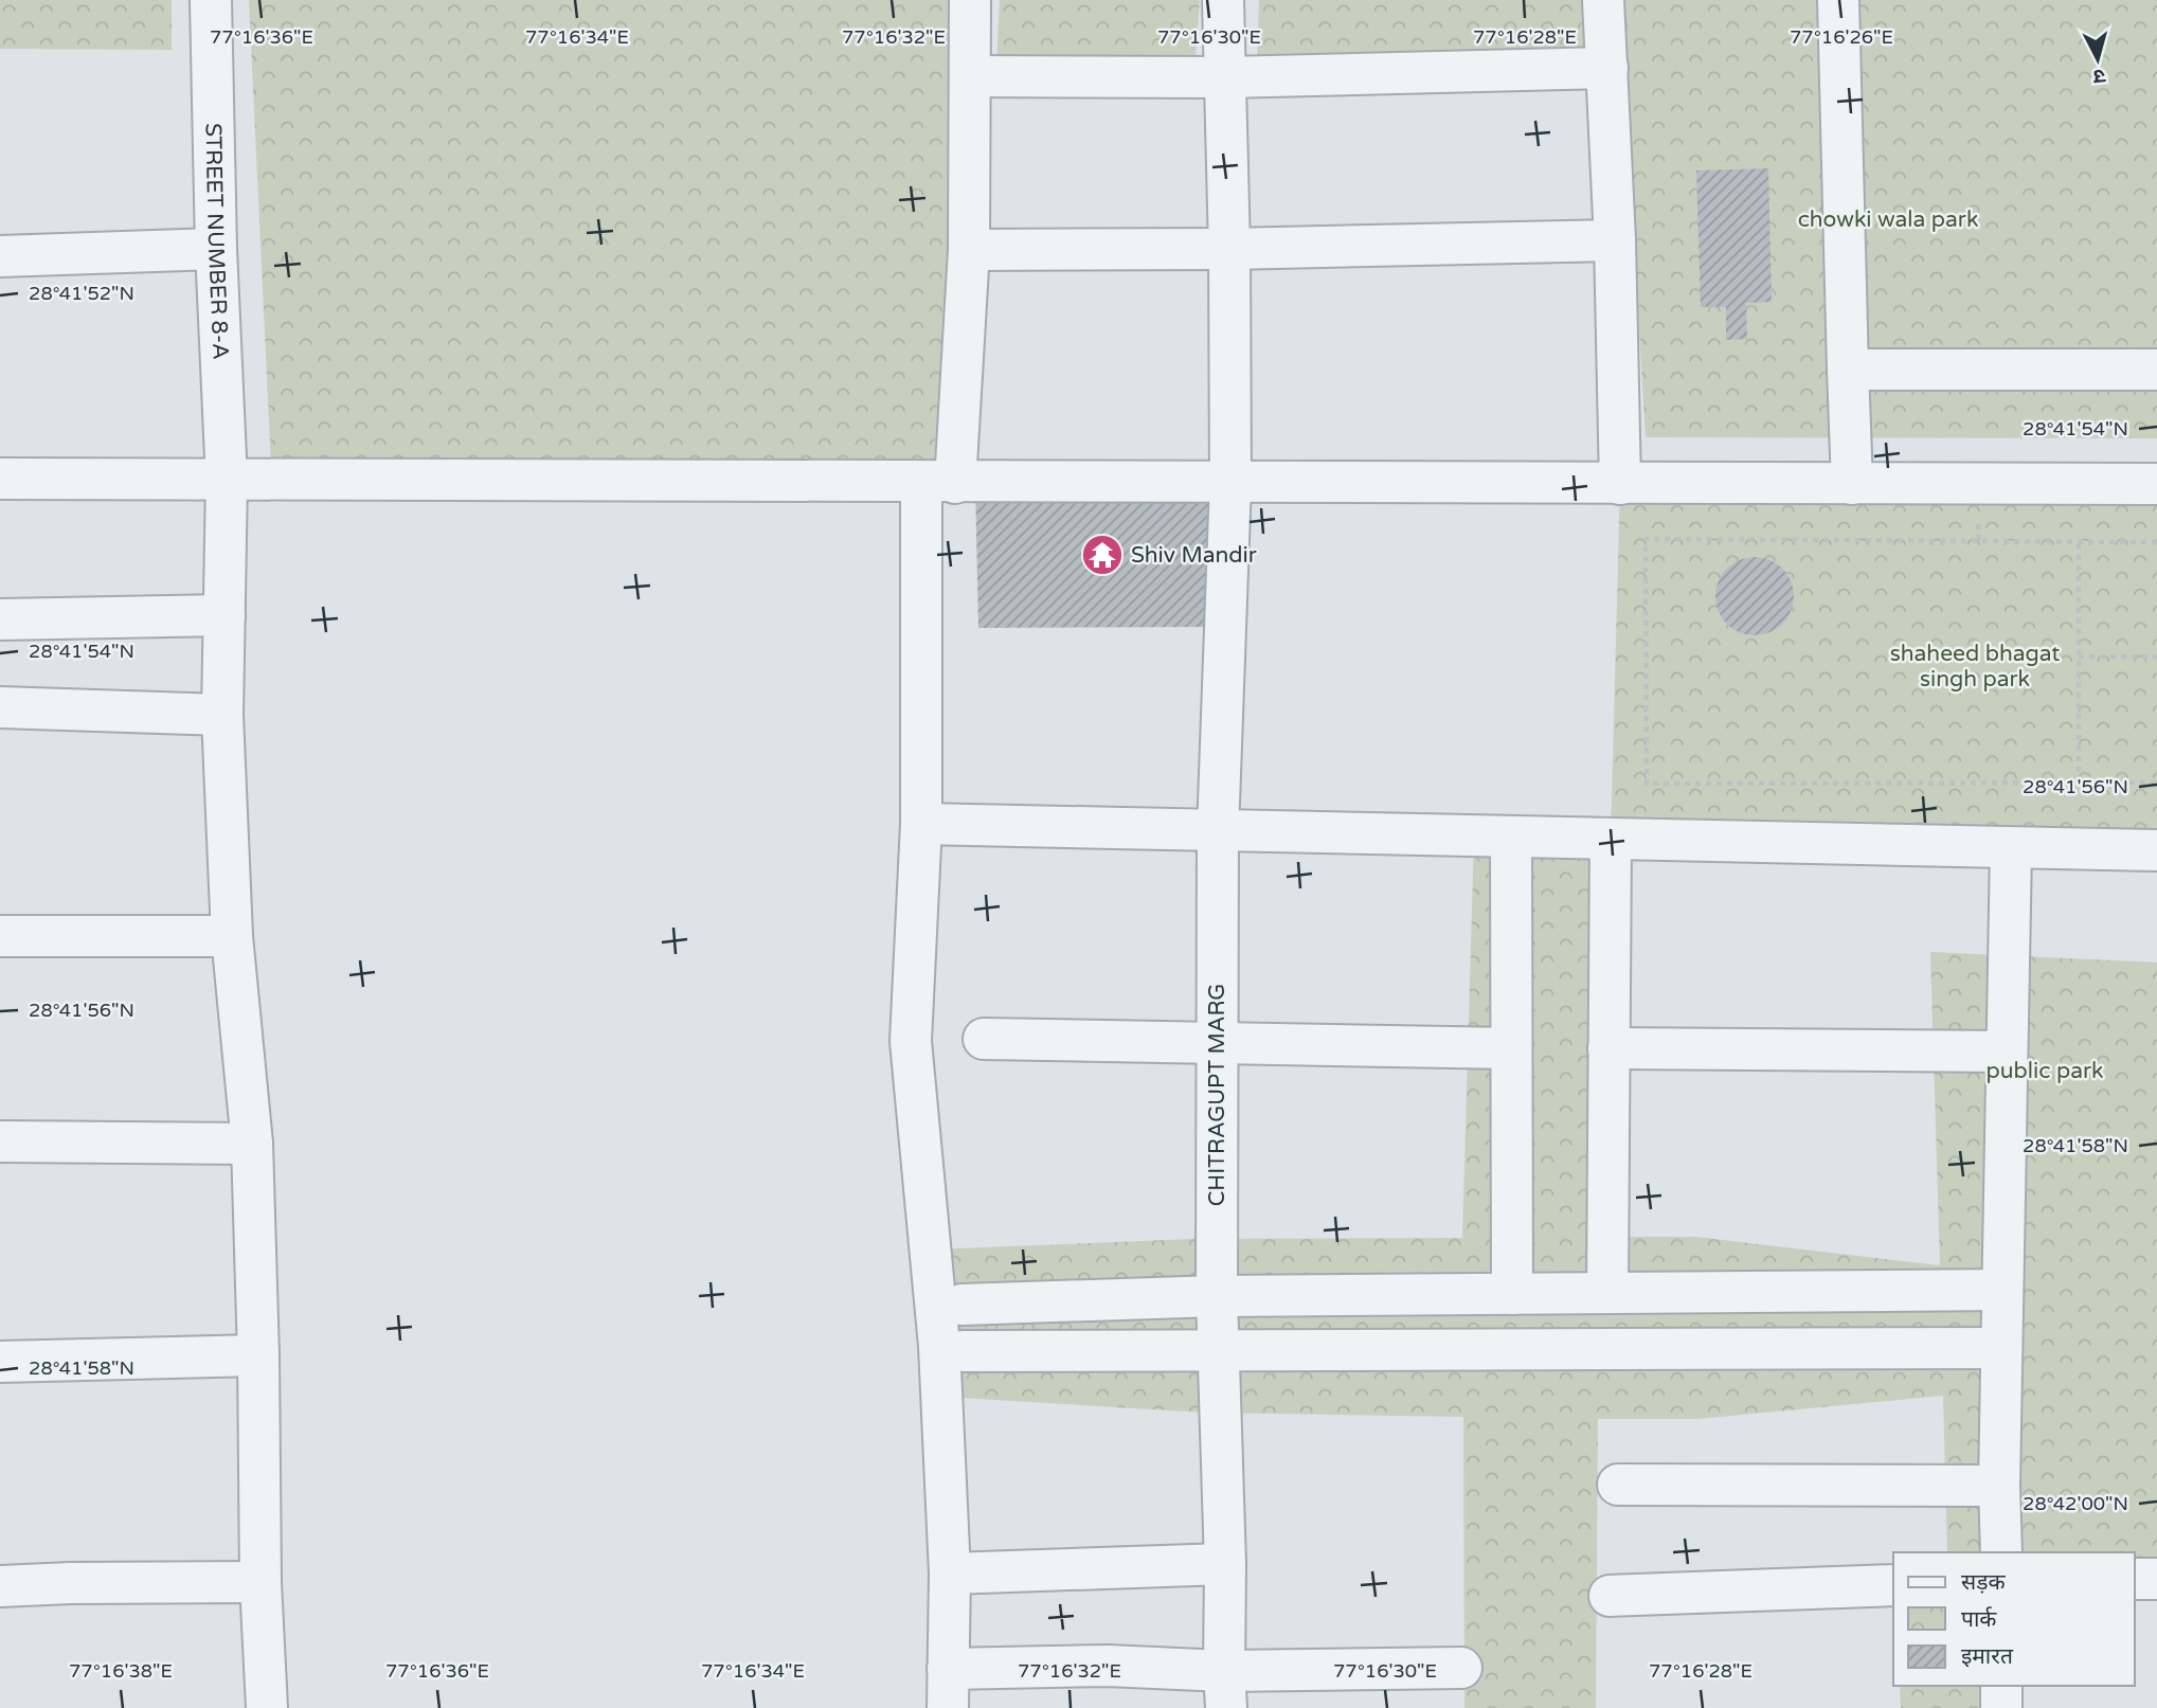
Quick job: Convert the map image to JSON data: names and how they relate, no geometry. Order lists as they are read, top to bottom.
{
  "streets": {
    "street": ["STREET NUMBER 8-A", "CHITRAGUPT MARG"]
  },
  "parks": ["chowki wala park", "shaheed bhagat singh park", "public park"],
  "places": {
    "temple": ["Shiv Mandir"]
  },
  "legend": ["सड़क", "पार्क", "इमारत"],
  "north": "bottom",
  "coordinates": [
    "77°16'36\"E",
    "77°16'34\"E",
    "77°16'32\"E",
    "77°16'30\"E",
    "77°16'28\"E",
    "77°16'26\"E",
    "28°41'52\"N",
    "28°41'54\"N",
    "28°41'56\"N",
    "28°41'58\"N",
    "28°42'00\"N",
    "77°16'38\"E"
  ]
}
